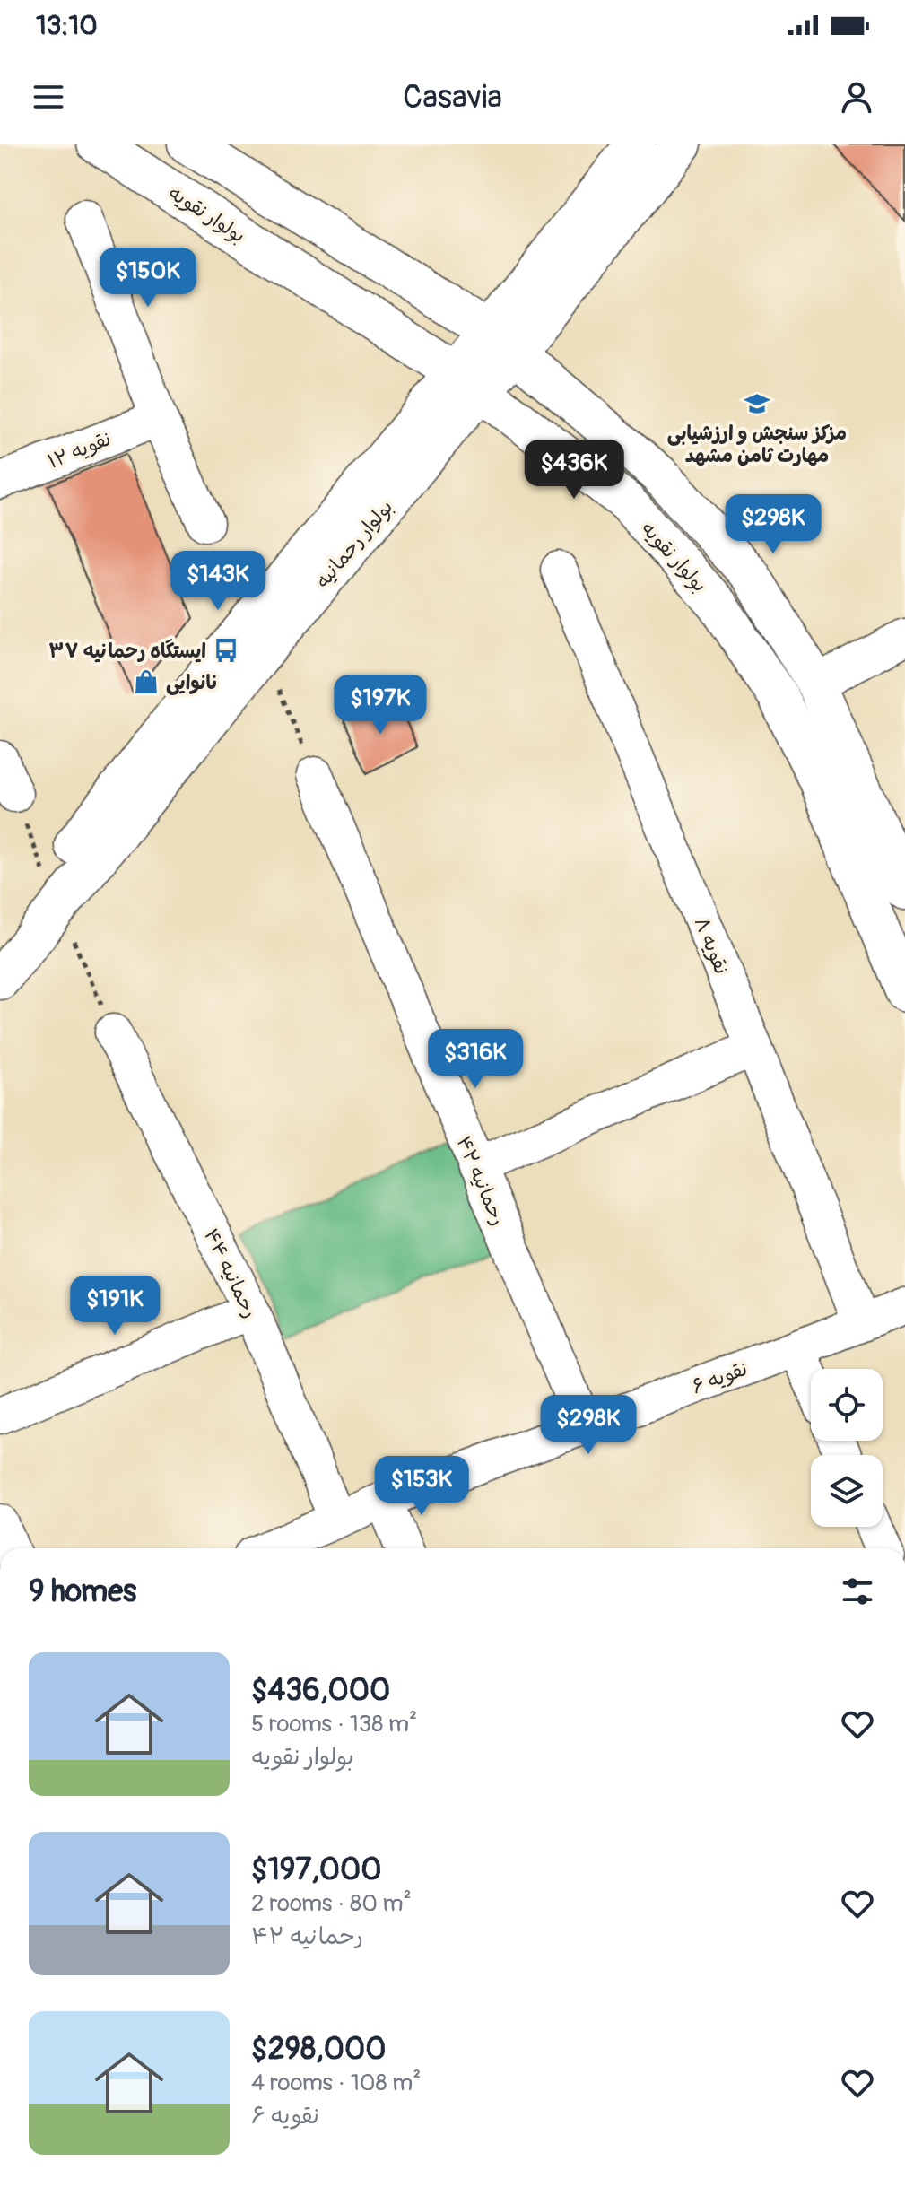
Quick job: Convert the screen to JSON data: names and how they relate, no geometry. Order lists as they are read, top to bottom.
{
  "streets": {
    "main road": ["بولوار نقویه", "بولوار رحمانیه"],
    "street": [
      "نقویه ۱۲",
      "نقویه ۸",
      "رحمانیه ۴۲",
      "رحمانیه ۴۴",
      "نقویه ۶"
    ]
  },
  "crossings": [
    ["بولوار نقویه", "بولوار رحمانیه"],
    ["نقویه ۸", "نقویه ۶"],
    ["رحمانیه ۴۲", "نقویه ۶"],
    ["رحمانیه ۴۴", "نقویه ۶"]
  ],
  "places": {
    "school or university": ["مزکز سنجش و ارزشیابی مهارت ثامن مشهد"],
    "bus stop": ["ایستگاه رحمانیه ۳۷"],
    "shop": ["نانوایی"]
  },
  "page": {
    "status": "13:10",
    "header": "Casavia",
    "price": [
      "$150K",
      "$436K",
      "$298K",
      "$143K",
      "$197K",
      "$316K",
      "$191K",
      "$298K",
      "$153K"
    ],
    "heading": "9 homes",
    "list": [
      {
        "name": "$436,000",
        "note": "5 rooms · 138 m² · بولوار نقویه"
      },
      {
        "name": "$197,000",
        "note": "2 rooms · 80 m² · رحمانیه ۴۲"
      },
      {
        "name": "$298,000",
        "note": "4 rooms · 108 m² · نقویه ۶"
      }
    ]
  }
}
